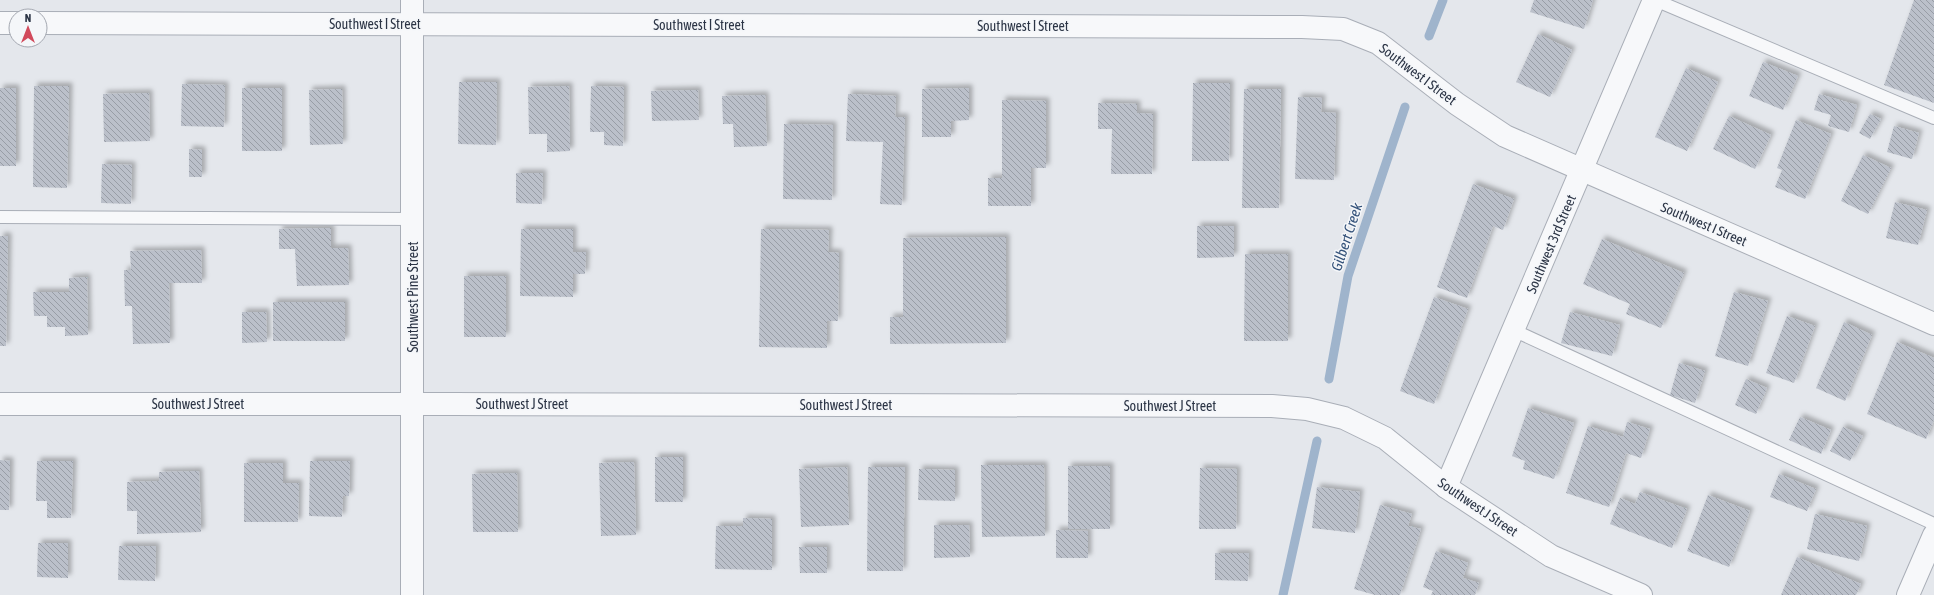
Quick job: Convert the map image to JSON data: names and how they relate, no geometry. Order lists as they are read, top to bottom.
{
  "streets": {
    "street": [
      "Southwest I Street",
      "Southwest 3rd Street",
      "Southwest Pine Street",
      "Southwest J Street"
    ]
  },
  "crossings": [
    ["Southwest I Street", "Southwest 3rd Street"],
    ["Southwest I Street", "Southwest Pine Street"],
    ["Southwest 3rd Street", "Southwest J Street"],
    ["Southwest Pine Street", "Southwest J Street"]
  ],
  "water": ["Gilbert Creek"],
  "north": "top"
}
